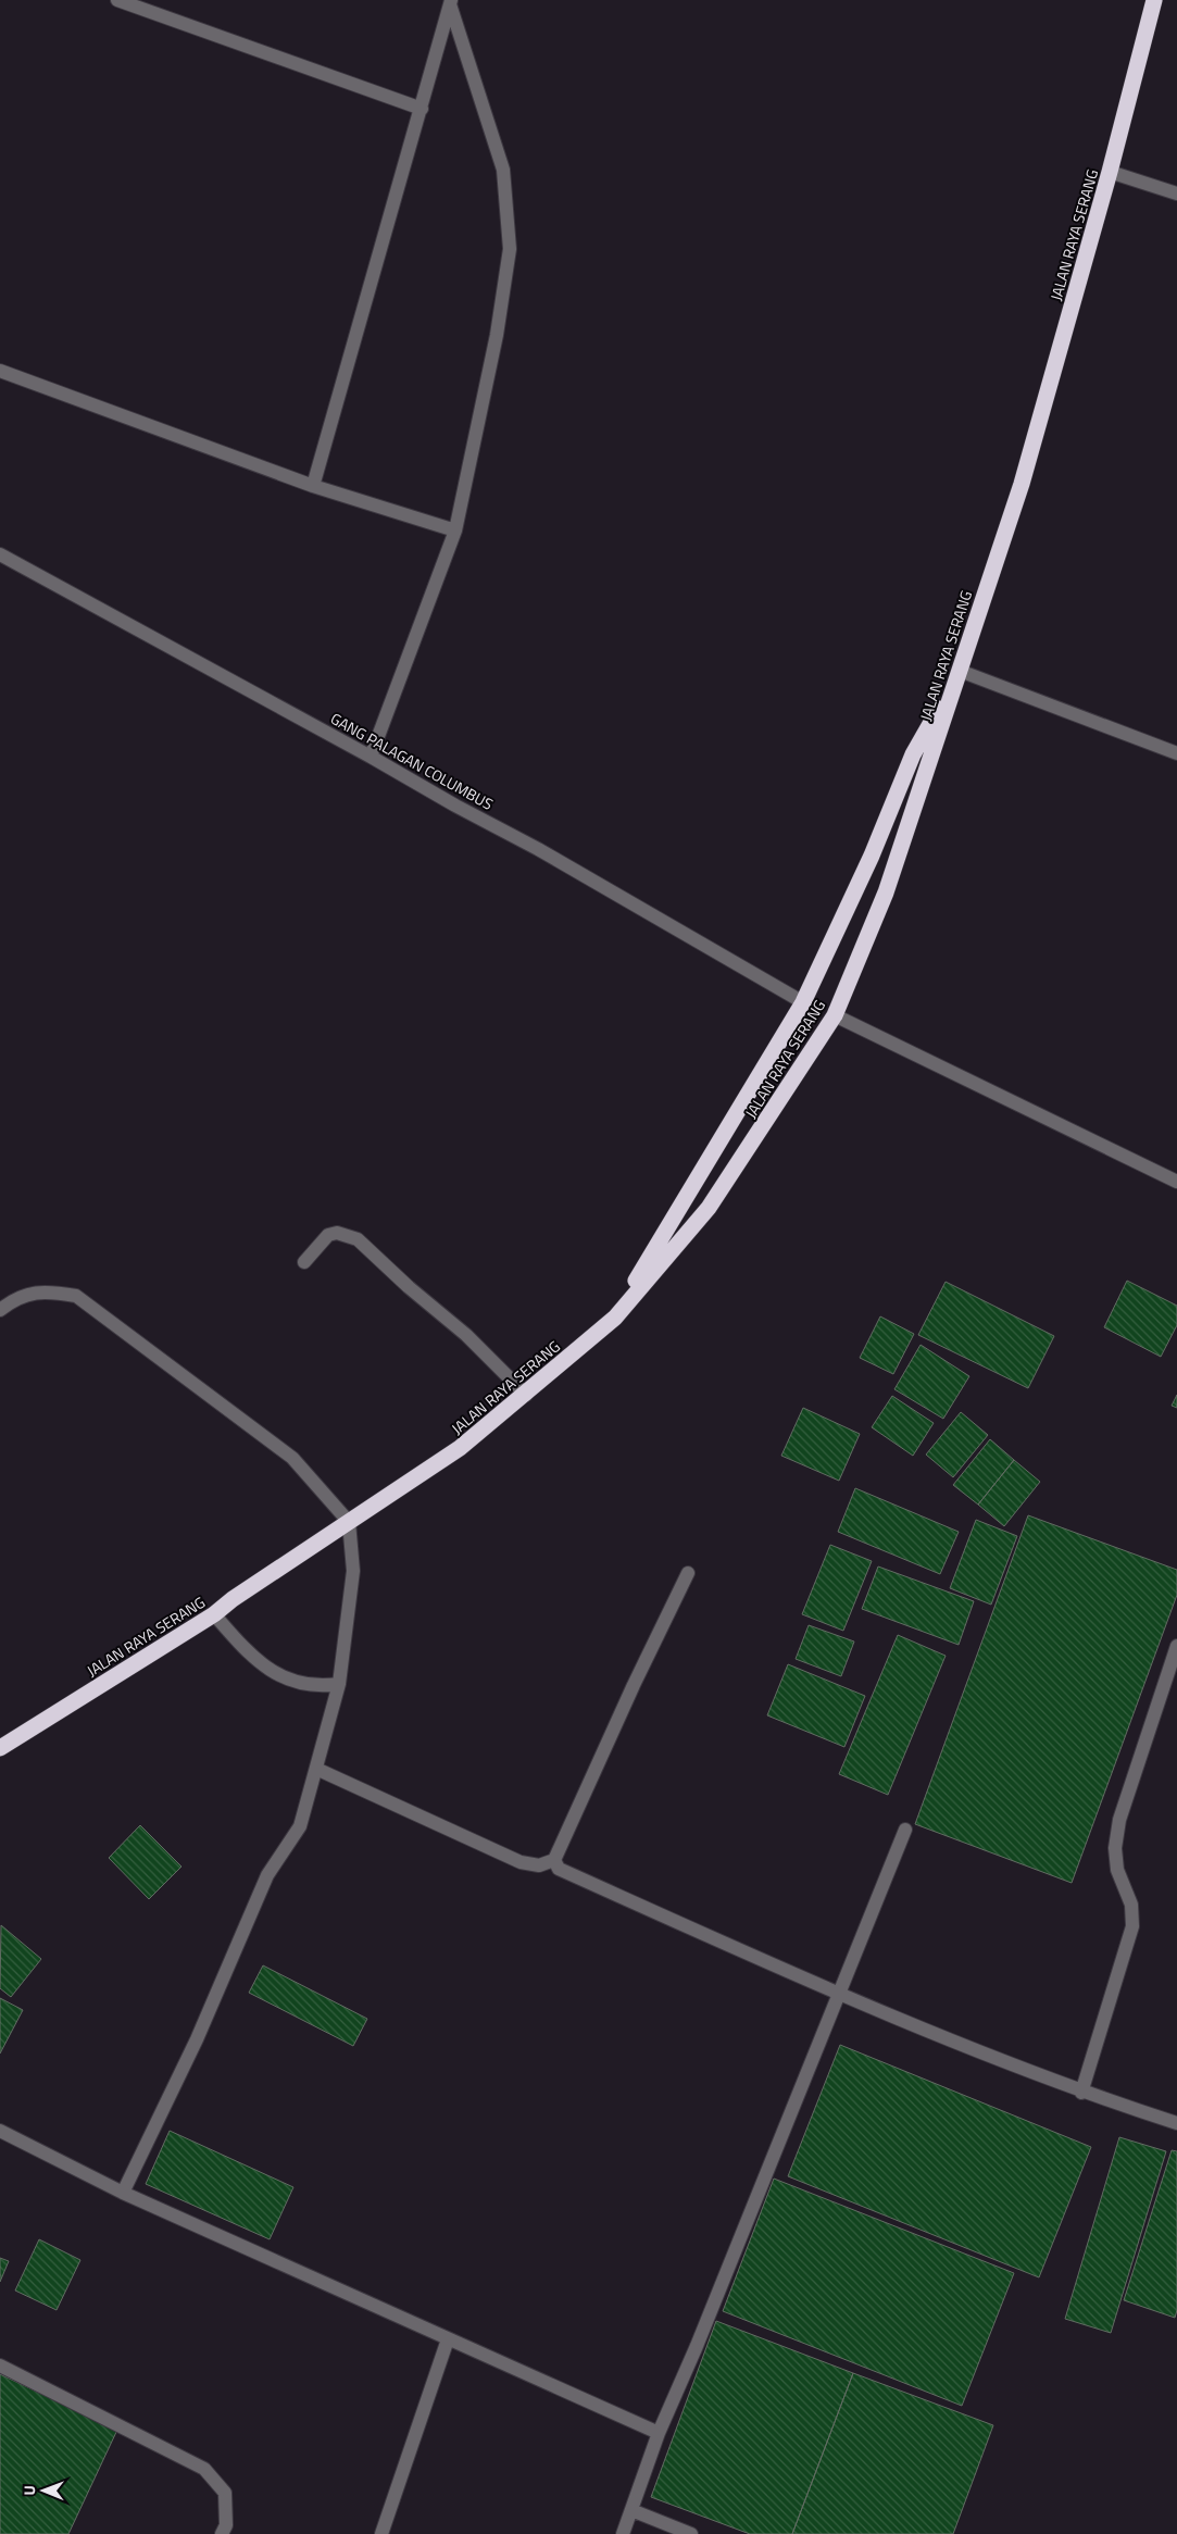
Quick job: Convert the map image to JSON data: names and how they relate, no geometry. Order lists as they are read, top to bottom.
{
  "streets": {
    "highway": ["JALAN RAYA SERANG"],
    "street": ["GANG PALAGAN COLUMBUS"]
  },
  "north": "left"
}
